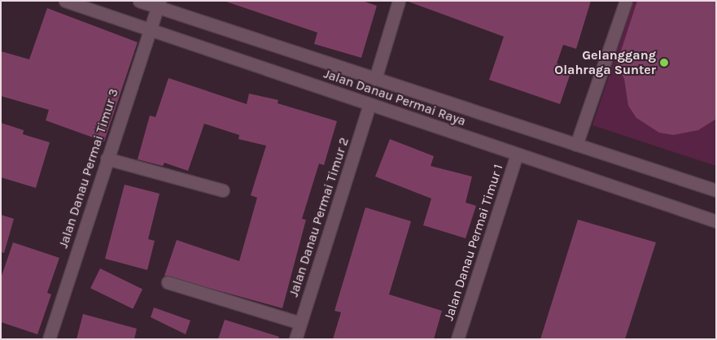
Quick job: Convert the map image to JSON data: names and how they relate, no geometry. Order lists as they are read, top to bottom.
{
  "streets": {
    "street": [
      "Jalan Danau Permai Raya",
      "Jalan Danau Permai Timur 3",
      "Jalan Danau Permai Timur 2",
      "Jalan Danau Permai Timur 1"
    ]
  },
  "crossings": [
    ["Jalan Danau Permai Raya", "Jalan Danau Permai Timur 3"],
    ["Jalan Danau Permai Raya", "Jalan Danau Permai Timur 2"],
    ["Jalan Danau Permai Raya", "Jalan Danau Permai Timur 1"]
  ],
  "places": ["Gelanggang Olahraga Sunter"]
}
